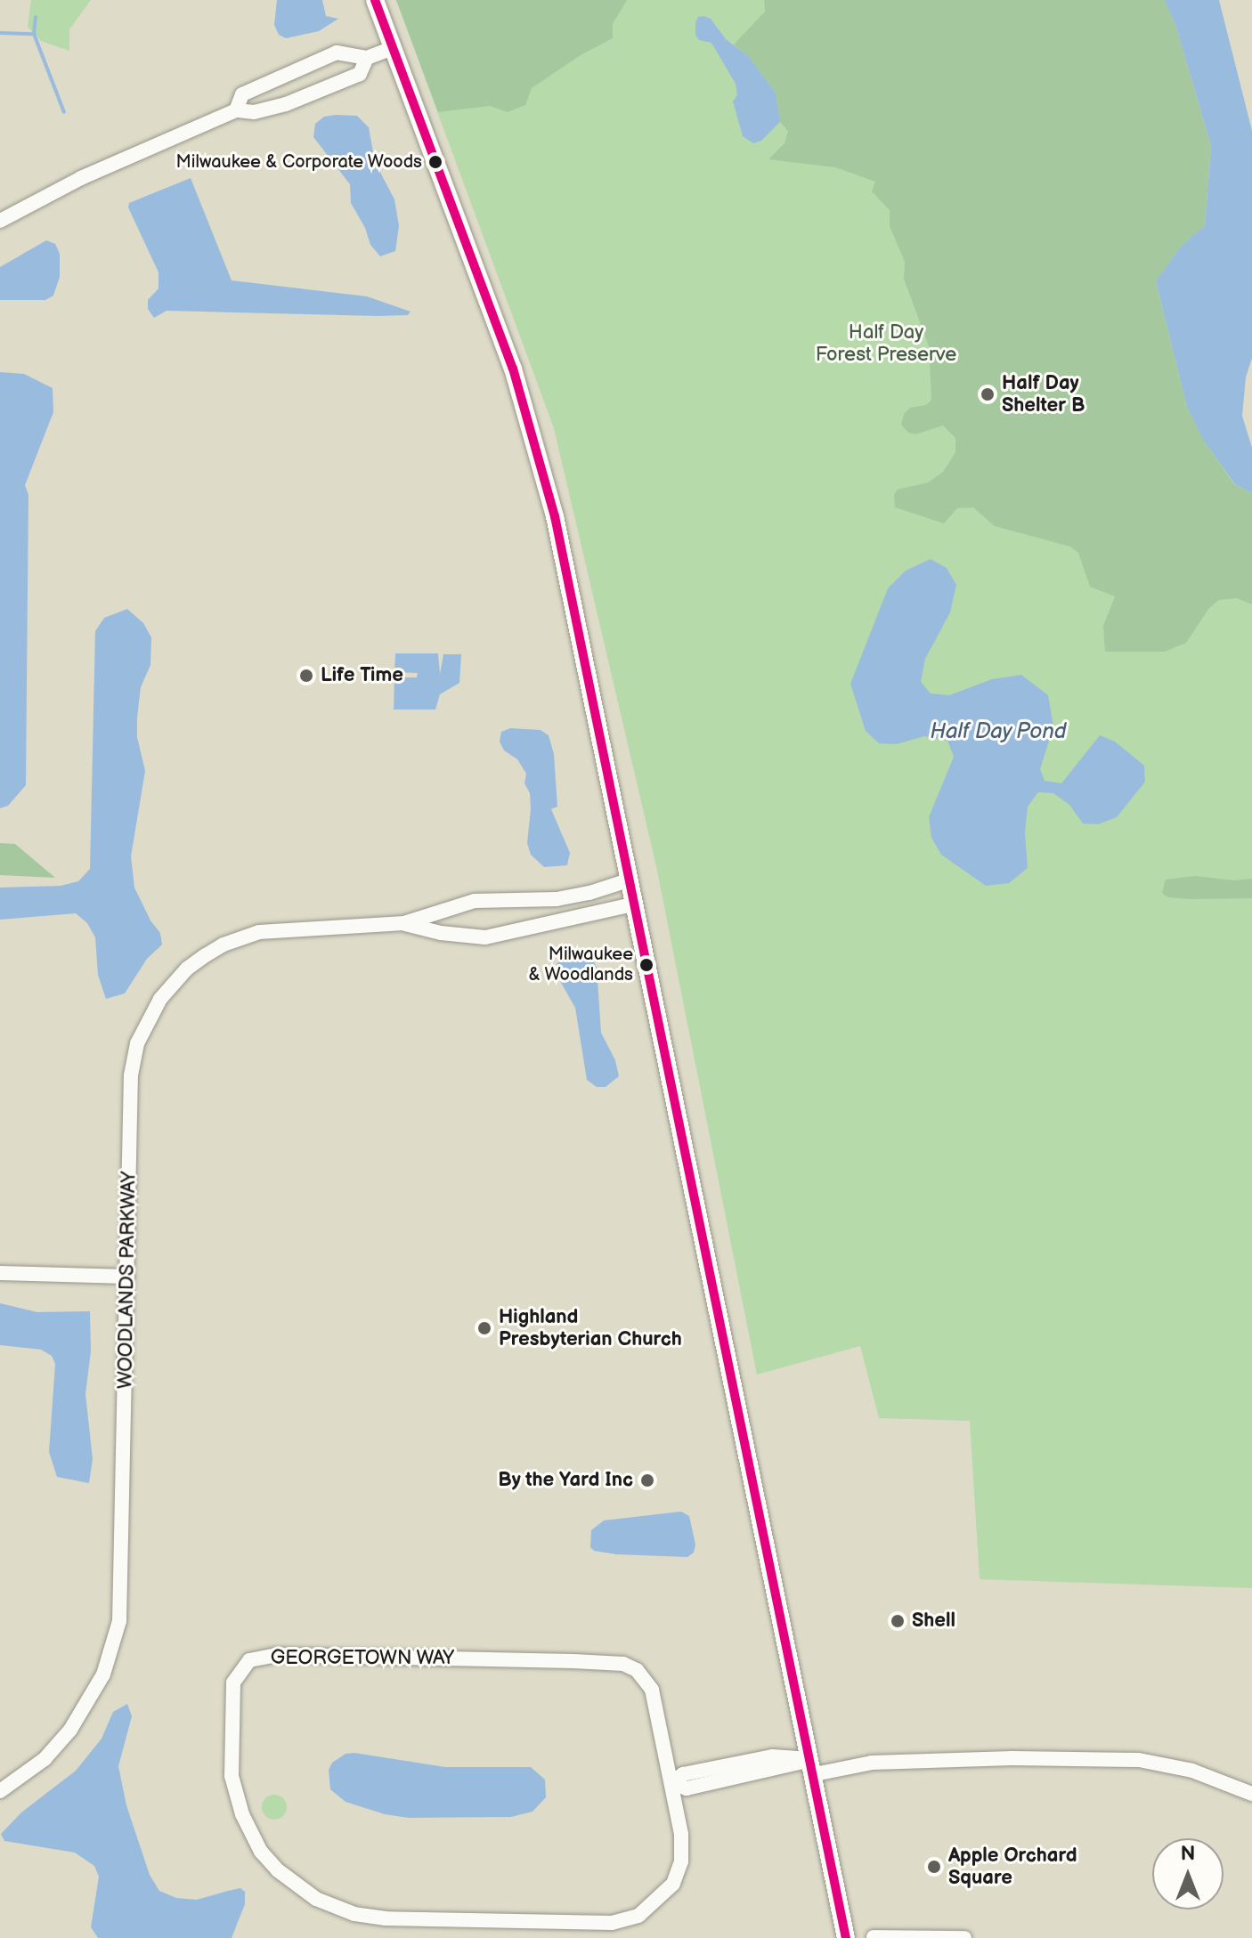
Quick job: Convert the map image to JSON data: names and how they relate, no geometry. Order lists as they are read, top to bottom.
{
  "streets": {
    "street": ["WOODLANDS PARKWAY", "GEORGETOWN WAY"]
  },
  "water": ["Half Day Pond"],
  "parks": ["Half Day Forest Preserve"],
  "places": [
    "Milwaukee & Corporate Woods",
    "Half Day Shelter B",
    "Life Time",
    "Milwaukee & Woodlands",
    "Highland Presbyterian Church",
    "By the Yard Inc",
    "Shell",
    "Apple Orchard Square"
  ],
  "north": "top"
}
